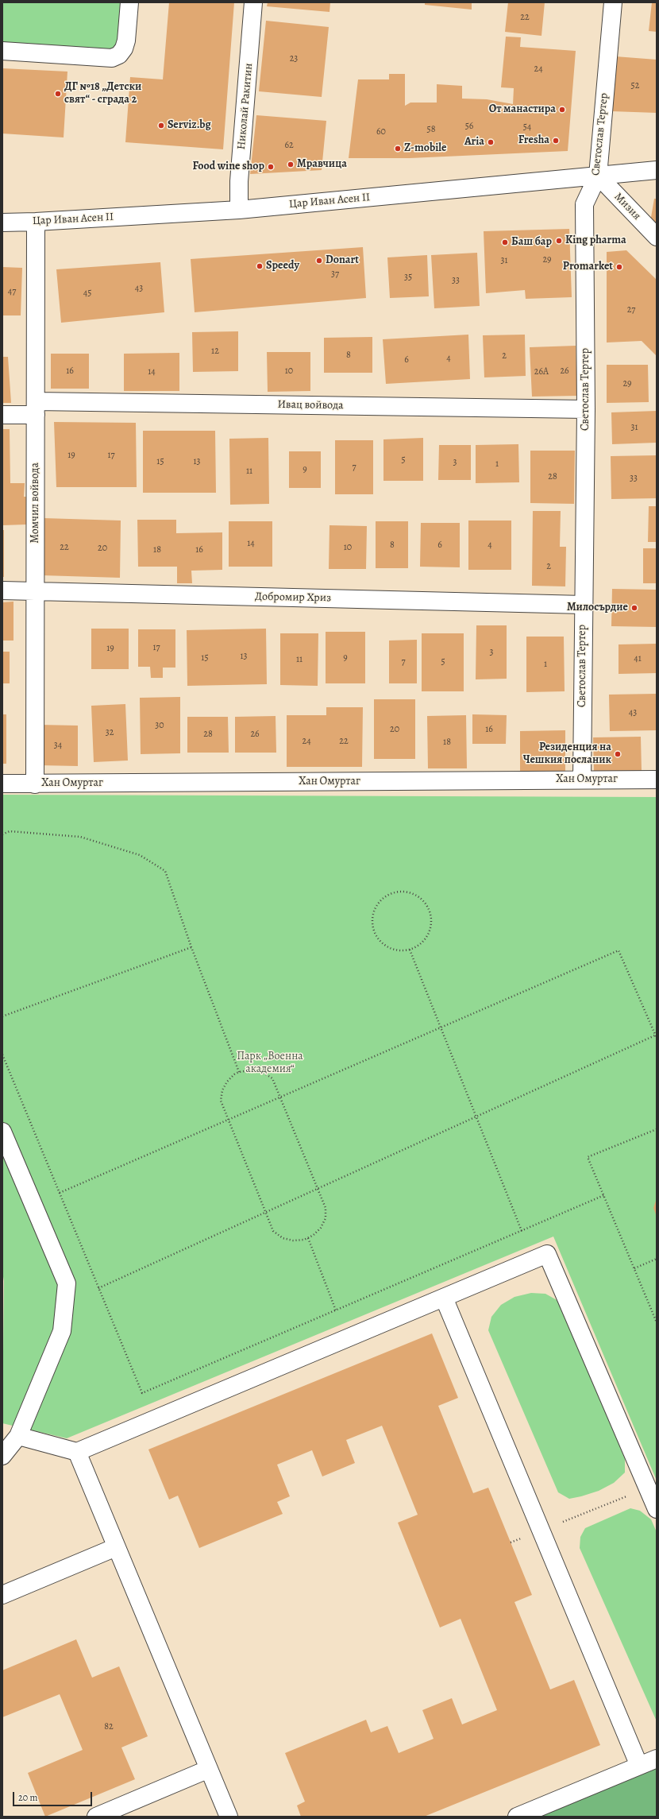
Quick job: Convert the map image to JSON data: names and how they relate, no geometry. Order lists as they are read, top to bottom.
{
  "streets": {
    "street": [
      "Николай Ракитин",
      "Светослав Тертер",
      "Цар Иван Асен II",
      "Мизия",
      "Ивац войвода",
      "Момчил войвода",
      "Добромир Хриз",
      "Хан Омуртаг"
    ]
  },
  "crossings": [
    ["Николай Ракитин", "Цар Иван Асен II"],
    ["Светослав Тертер", "Цар Иван Асен II"],
    ["Светослав Тертер", "Мизия"],
    ["Светослав Тертер", "Ивац войвода"],
    ["Светослав Тертер", "Добромир Хриз"],
    ["Светослав Тертер", "Хан Омуртаг"],
    ["Цар Иван Асен II", "Мизия"],
    ["Цар Иван Асен II", "Момчил войвода"],
    ["Ивац войвода", "Момчил войвода"],
    ["Момчил войвода", "Добромир Хриз"],
    ["Момчил войвода", "Хан Омуртаг"]
  ],
  "parks": ["Парк „Военна академия“"],
  "places": [
    "ДГ №18 „Детски свят“ - сграда 2",
    "От манастира",
    "Serviz.bg",
    "Fresha",
    "Aria",
    "Z-mobile",
    "Мравчица",
    "Food wine shop",
    "King pharma",
    "Баш бар",
    "Donart",
    "Speedy",
    "Promarket",
    "Милосърдие",
    "Резиденция на Чешкия посланик"
  ],
  "house_numbers": [
    "22",
    "23",
    "24",
    "52",
    "56",
    "54",
    "58",
    "60",
    "62",
    "29",
    "31",
    "37",
    "35",
    "33",
    "43",
    "47",
    "45",
    "27",
    "12",
    "8",
    "2",
    "4",
    "6",
    "16",
    "10",
    "26",
    "14",
    "26A",
    "29",
    "31",
    "19",
    "17",
    "5",
    "15",
    "13",
    "3",
    "1",
    "7",
    "9",
    "11",
    "28",
    "33",
    "14",
    "8",
    "6",
    "4",
    "22",
    "10",
    "20",
    "18",
    "16",
    "2",
    "17",
    "19",
    "3",
    "13",
    "15",
    "9",
    "41",
    "11",
    "7",
    "5",
    "1",
    "43",
    "30",
    "20",
    "16",
    "32",
    "28",
    "26",
    "24",
    "22",
    "18",
    "34",
    "82"
  ],
  "scale_bar": "20 m"
}
